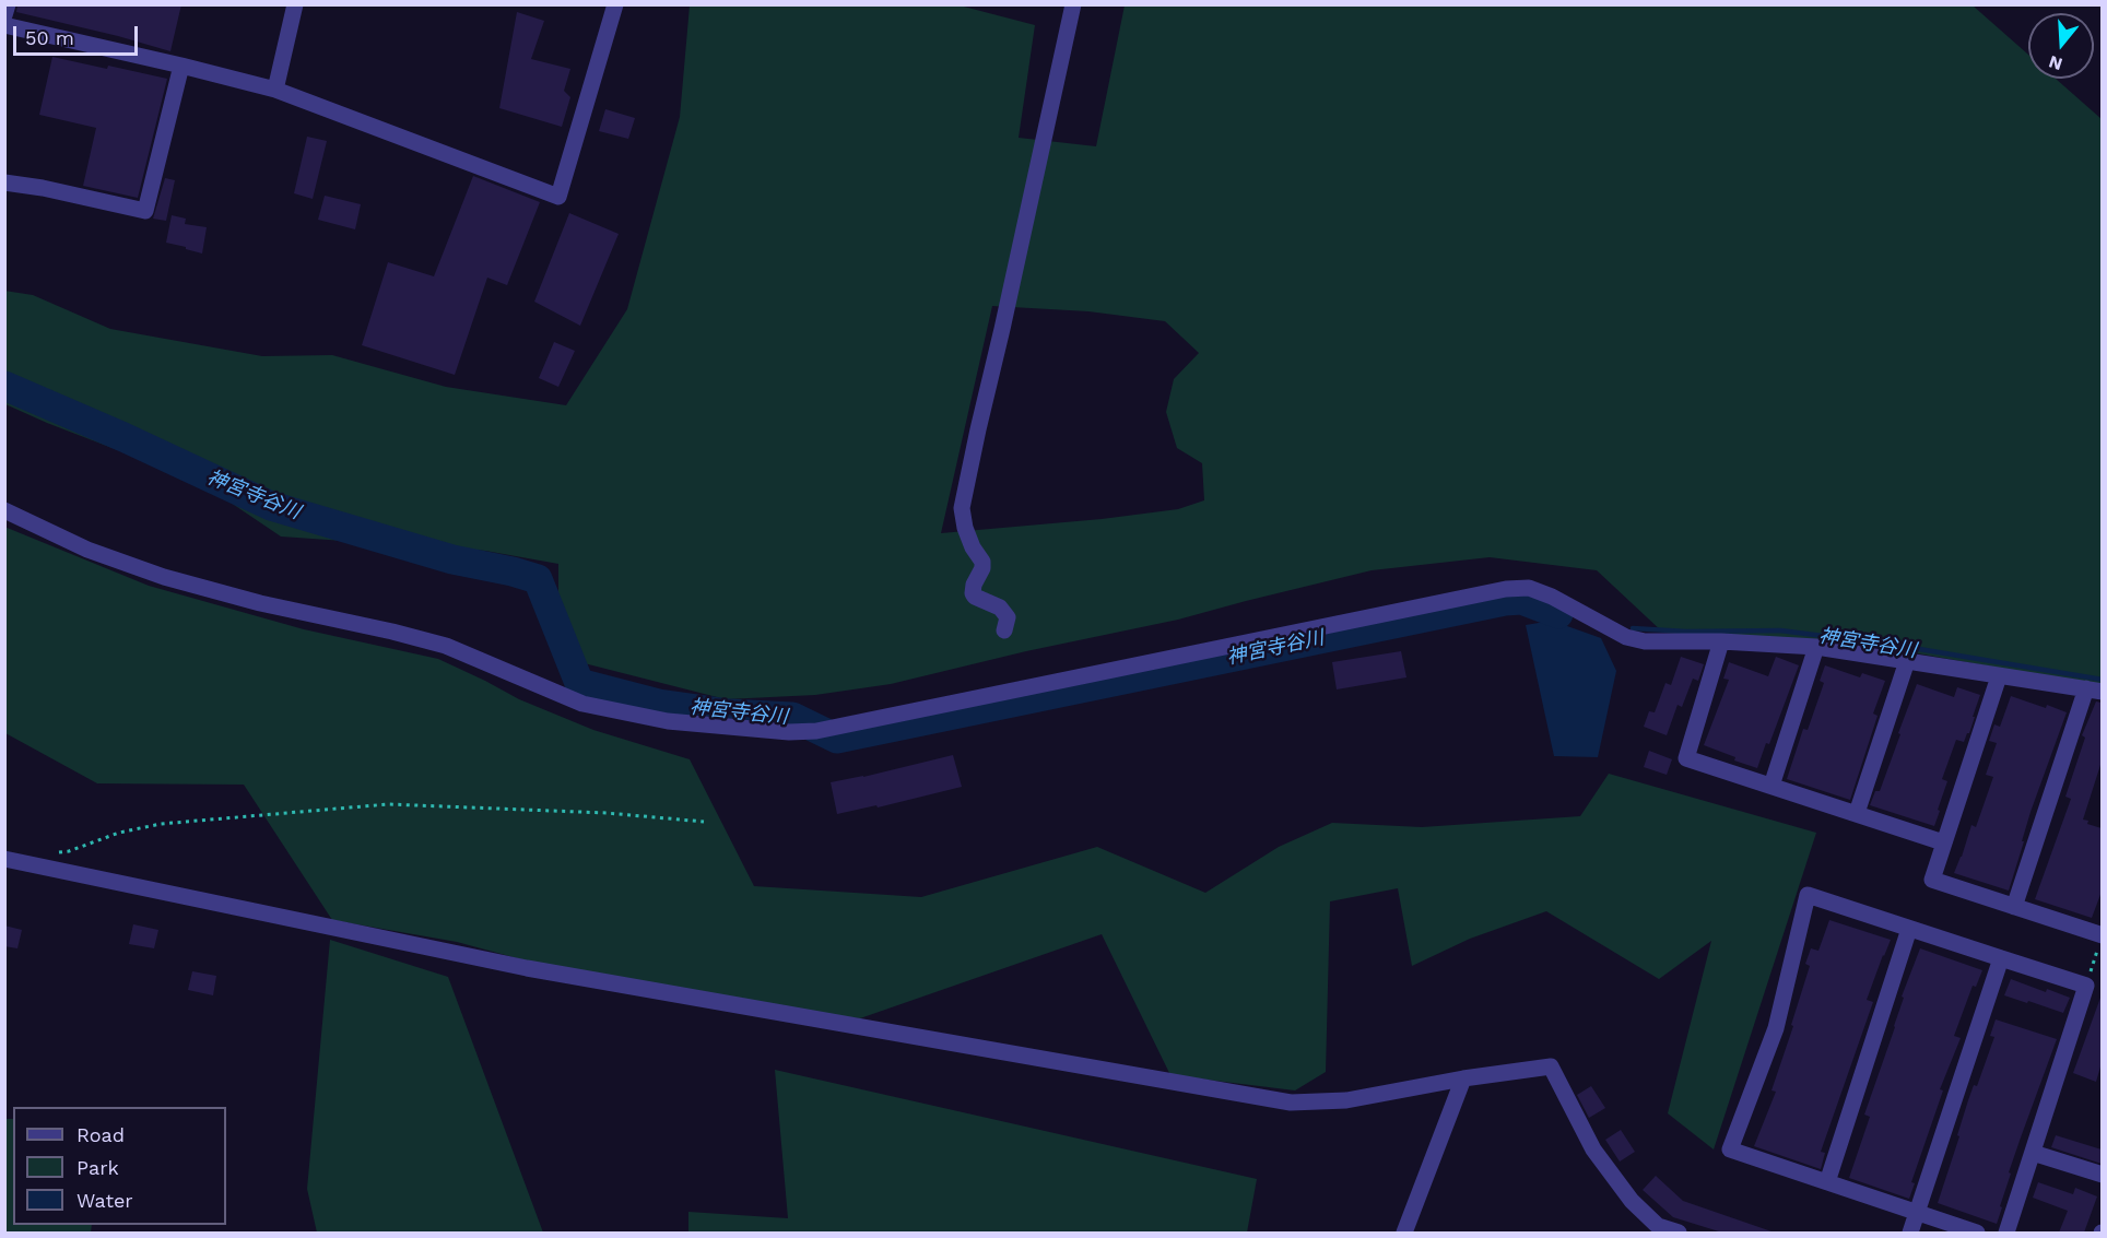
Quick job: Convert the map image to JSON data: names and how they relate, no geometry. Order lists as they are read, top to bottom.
{
  "water": ["神宮寺谷川"],
  "legend": ["Road", "Park", "Water"],
  "scale_bar": "50 m",
  "north": "bottom"
}
